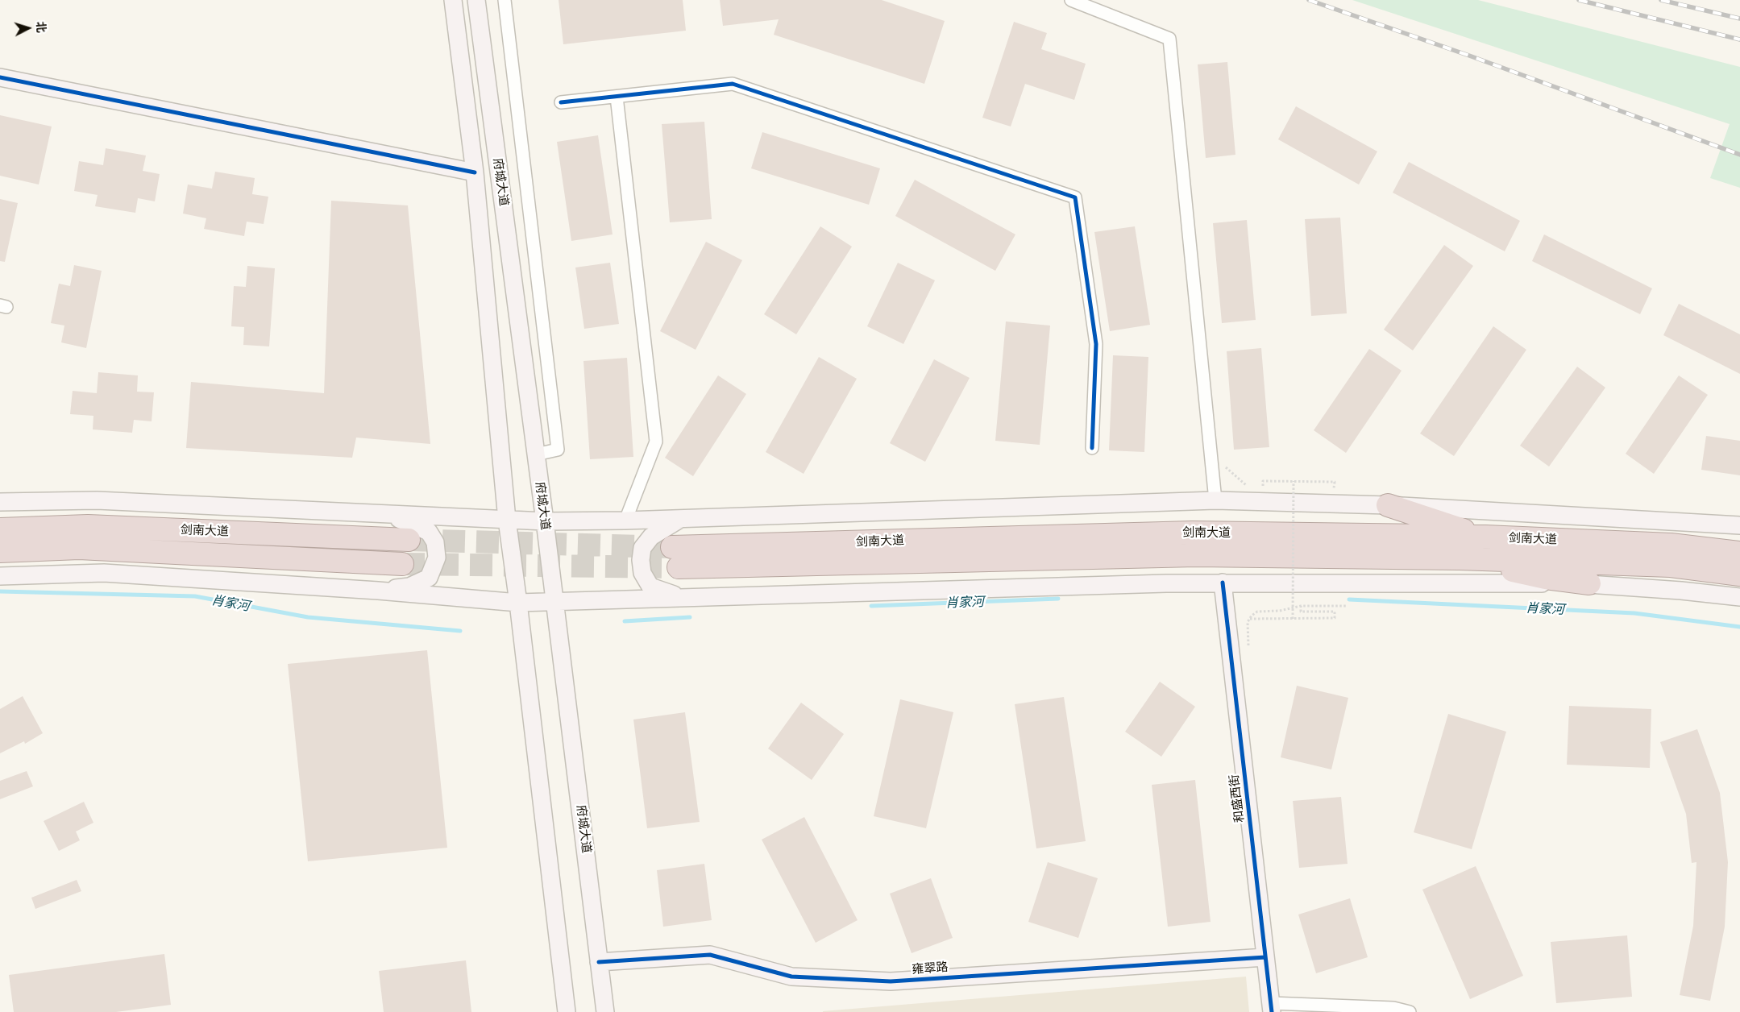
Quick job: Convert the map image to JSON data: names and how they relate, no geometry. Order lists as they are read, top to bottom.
{
  "streets": {
    "highway": ["剑南大道"],
    "main road": ["府城大道", "和盛西街", "雍翠路"]
  },
  "crossings": [
    ["府城大道", "雍翠路"],
    ["和盛西街", "雍翠路"]
  ],
  "water": ["肖家河"],
  "north": "right"
}
